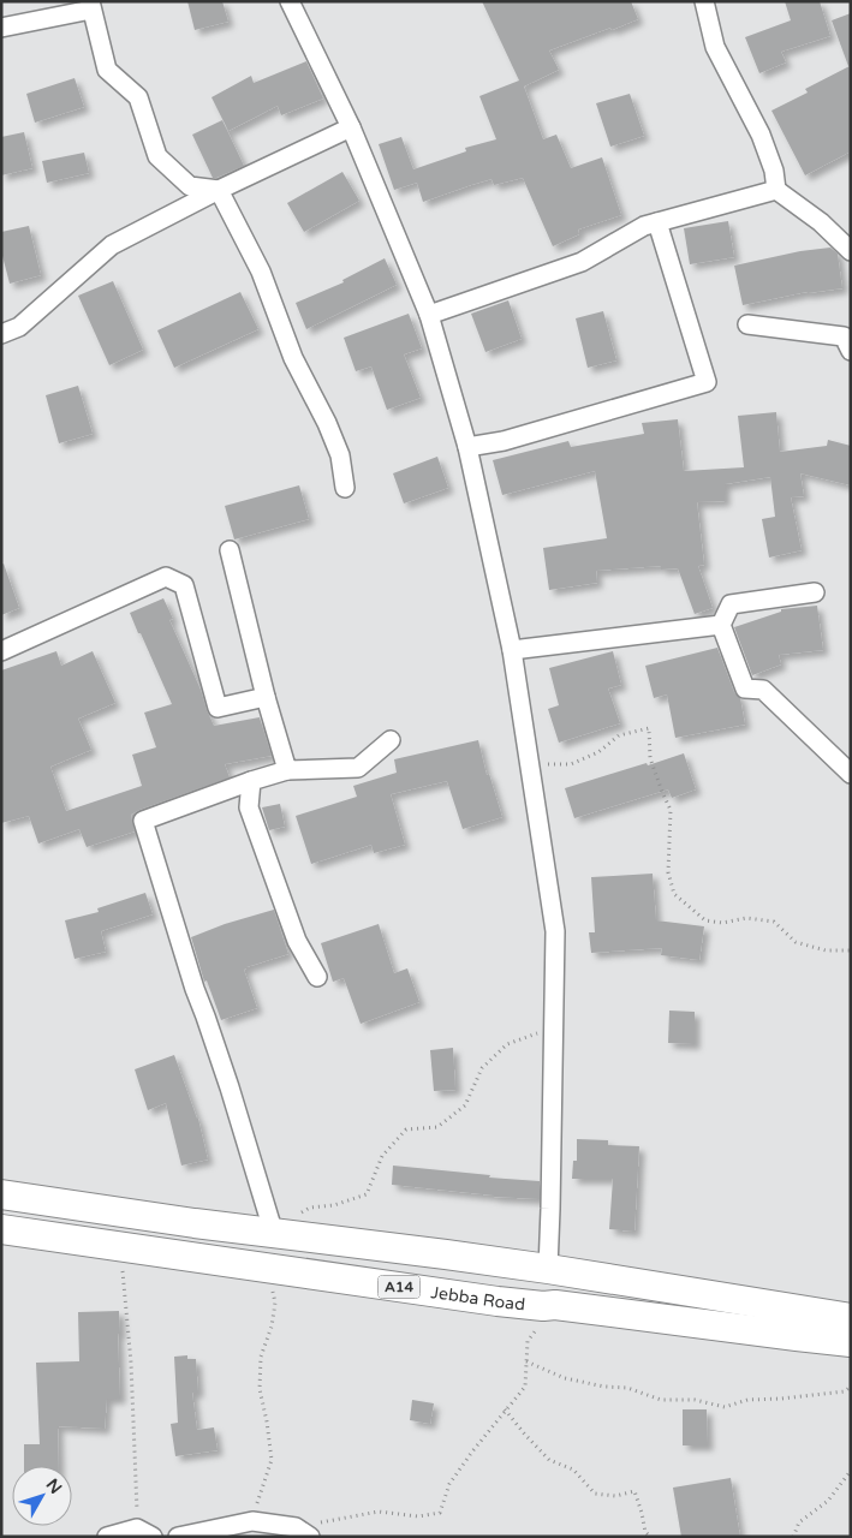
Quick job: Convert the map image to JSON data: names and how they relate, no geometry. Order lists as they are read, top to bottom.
{
  "streets": {
    "highway": ["A14", "Jebba Road"]
  },
  "north": "top right"
}
